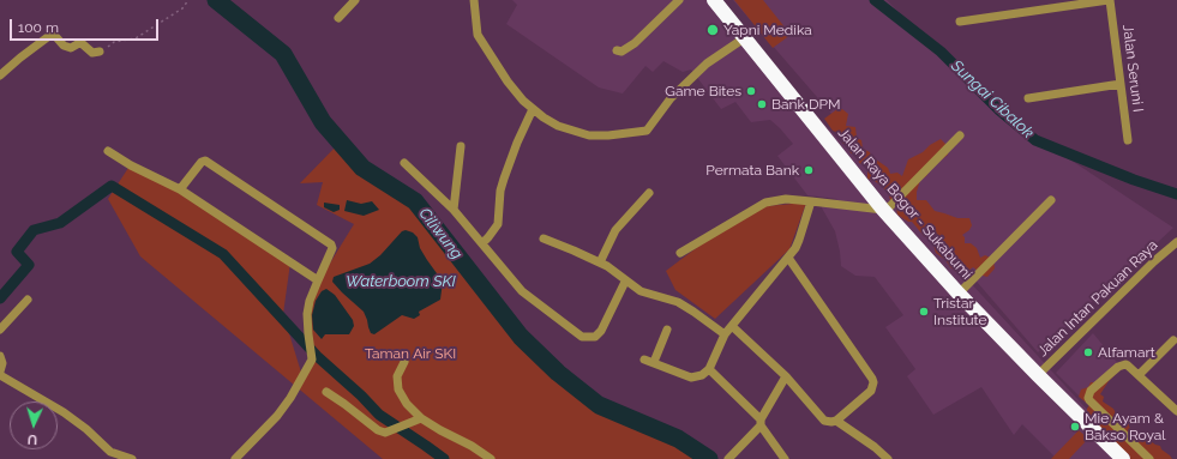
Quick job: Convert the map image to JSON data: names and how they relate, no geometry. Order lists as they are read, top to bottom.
{
  "streets": {
    "highway": ["Jalan Raya Bogor - Sukabumi"],
    "street": ["Jalan Seruni I", "Jalan Intan Pakuan Raya"]
  },
  "crossings": [
    ["Jalan Raya Bogor - Sukabumi", "Jalan Intan Pakuan Raya"]
  ],
  "water": ["Sungai Cibalok", "Ciliwung", "Waterboom SKI"],
  "parks": ["Taman Air SKI"],
  "places": [
    "Yapni Medika",
    "Game Bites",
    "Bank DPM",
    "Permata Bank",
    "Tristar Institute",
    "Alfamart",
    "Mie Ayam & Bakso Royal"
  ],
  "scale_bar": "100 m",
  "north": "bottom"
}
